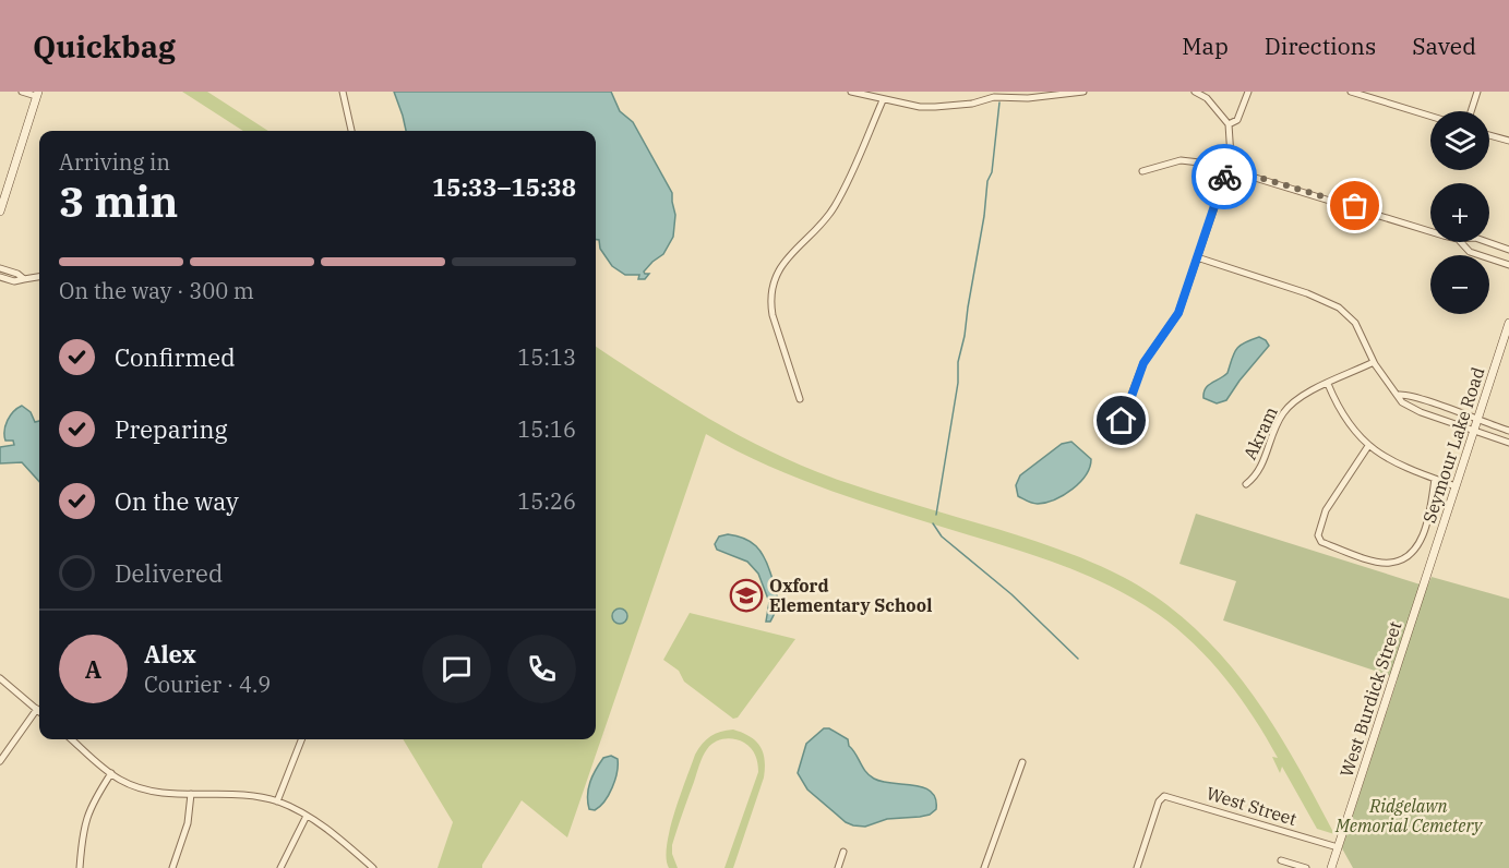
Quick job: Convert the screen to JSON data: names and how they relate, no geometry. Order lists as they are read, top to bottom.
{
  "streets": {
    "street": [
      "Akram",
      "Seymour Lake Road",
      "West Burdick Street",
      "West Street"
    ]
  },
  "crossings": [
    ["Seymour Lake Road", "West Burdick Street"],
    ["West Burdick Street", "West Street"]
  ],
  "parks": ["Ridgelawn Memorial Cemetery"],
  "places": {
    "school or university": ["Oxford Elementary School"]
  },
  "page": {
    "header": "Quickbag",
    "nav": ["Map", "Directions", "Saved"],
    "map_buttons": ["+", "−"],
    "heading": ["3 min", "Arriving in", "15:33–15:38"],
    "panel": ["Alex", "Courier · 4.9"],
    "bar": "On the way · 300 m",
    "list": [
      ["Confirmed", "15:13"],
      ["Preparing", "15:16"],
      ["On the way", "15:26"],
      "Delivered"
    ],
    "round": "A"
  }
}
